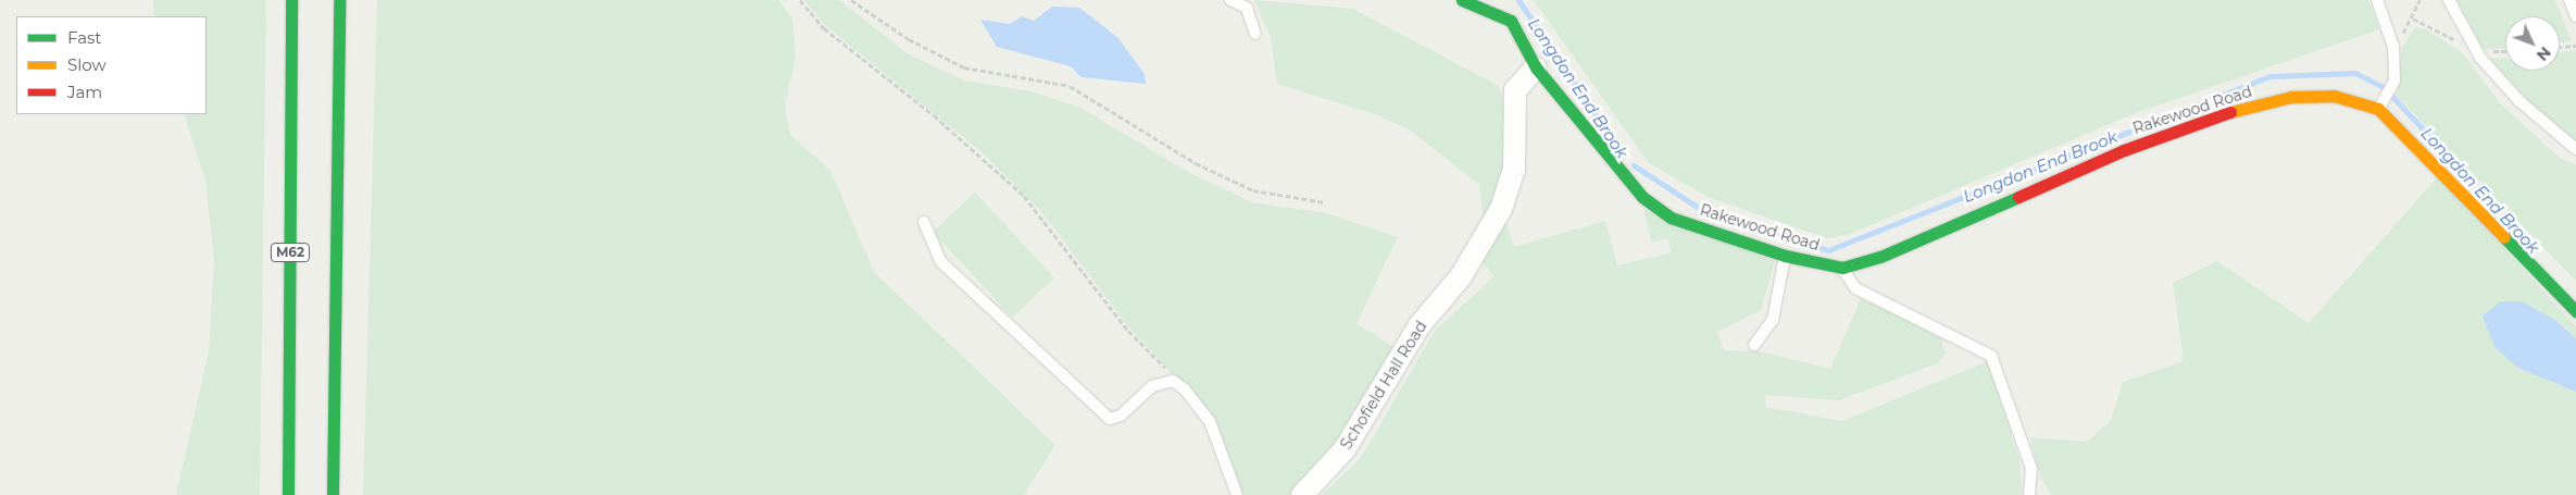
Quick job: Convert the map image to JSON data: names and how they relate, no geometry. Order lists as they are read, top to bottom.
{
  "streets": {
    "main road": ["Rakewood Road", "M62"],
    "street": ["Schofield Hall Road"]
  },
  "crossings": [
    ["Rakewood Road", "Schofield Hall Road"]
  ],
  "water": ["Longdon End Brook"],
  "legend": ["Fast", "Slow", "Jam"],
  "north": "bottom right"
}
